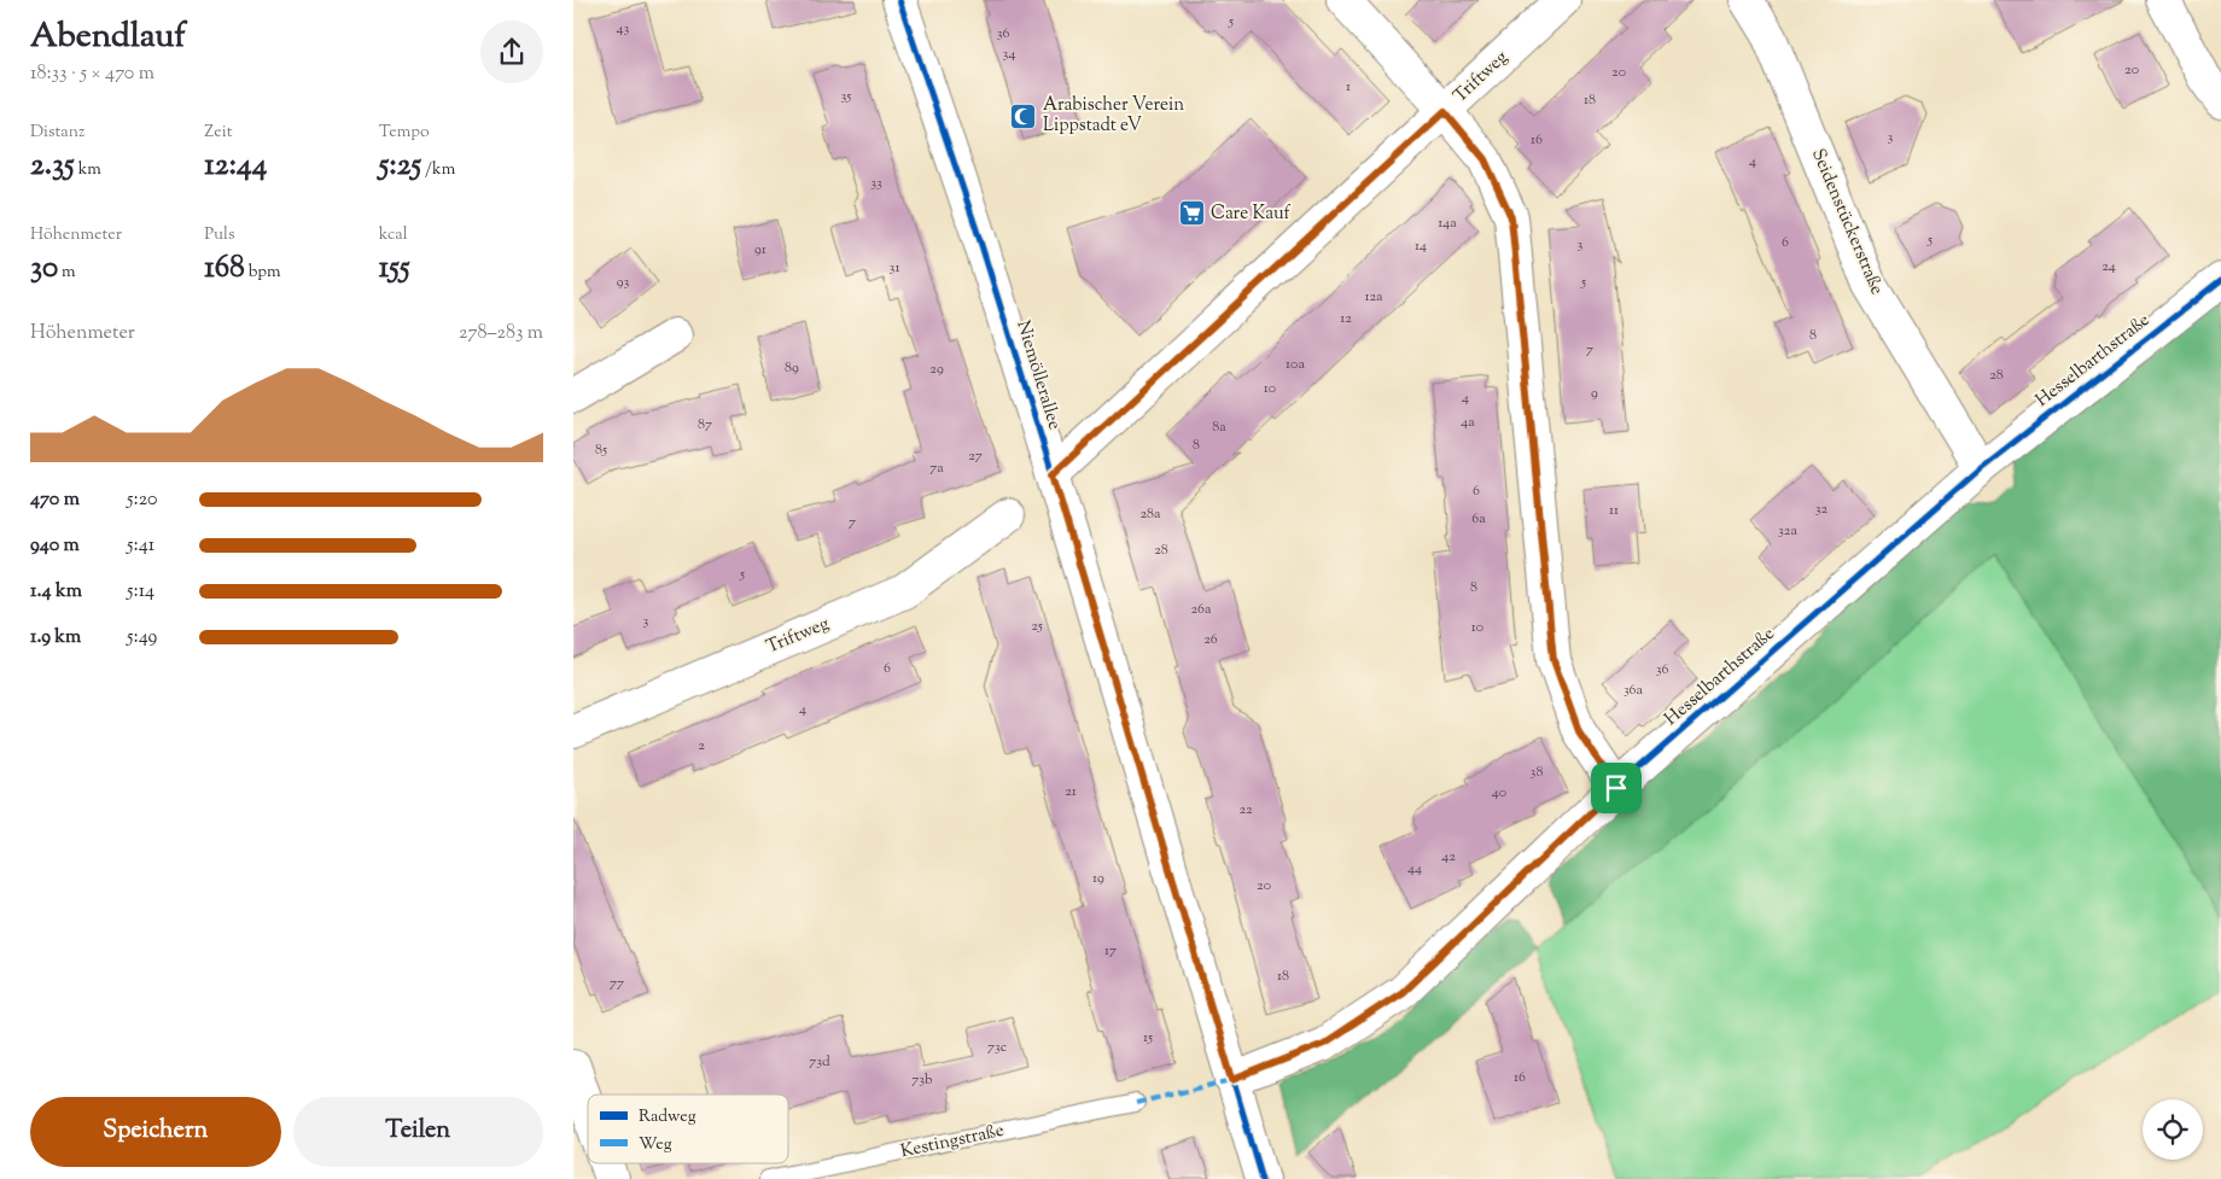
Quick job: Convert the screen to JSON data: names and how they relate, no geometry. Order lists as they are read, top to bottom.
{
  "streets": {
    "street": [
      "Triftweg",
      "Seidenstückerstraße",
      "Hesselbarthstraße",
      "Niemöllerallee"
    ],
    "lane": ["Kestingstraße"]
  },
  "crossings": [
    ["Triftweg", "Niemöllerallee"],
    ["Seidenstückerstraße", "Hesselbarthstraße"],
    ["Hesselbarthstraße", "Niemöllerallee"]
  ],
  "places": {
    "mosque": ["Arabischer Verein Lippstadt eV"],
    "supermarket": ["Care Kauf"]
  },
  "house_numbers": [
    "5",
    "43",
    "36",
    "34",
    "20",
    "20",
    "1",
    "35",
    "18",
    "3",
    "16",
    "4",
    "33",
    "14a",
    "5",
    "6",
    "3",
    "14",
    "91",
    "24",
    "31",
    "93",
    "5",
    "12a",
    "12",
    "8",
    "7",
    "10a",
    "89",
    "29",
    "28",
    "10",
    "9",
    "4",
    "4a",
    "87",
    "8a",
    "8",
    "85",
    "27",
    "7a",
    "6",
    "32",
    "11",
    "28a",
    "6a",
    "7",
    "32a",
    "28",
    "5",
    "8",
    "26a",
    "3",
    "25",
    "10",
    "26",
    "6",
    "36",
    "36a",
    "4",
    "2",
    "38",
    "21",
    "40",
    "22",
    "42",
    "44",
    "19",
    "20",
    "17",
    "18",
    "77",
    "15",
    "73c",
    "73d",
    "16",
    "73b"
  ],
  "legend": ["Radweg", "Weg"],
  "page": {
    "heading": ["Abendlauf", "18:33 · 5 × 470 m"],
    "stats": [
      ["Distanz", "2.35 km"],
      ["Zeit", "12:44"],
      ["Tempo", "5:25 /km"],
      ["Höhenmeter", "30 m"],
      ["Puls", "168 bpm"],
      ["kcal", "155"]
    ],
    "chart": ["Höhenmeter", "278–283 m"],
    "list": [
      {
        "name": "470 m",
        "note": "5:20"
      },
      {
        "name": "940 m",
        "note": "5:41"
      },
      {
        "name": "1.4 km",
        "note": "5:14"
      },
      {
        "name": "1.9 km",
        "note": "5:49"
      }
    ],
    "buttons": ["Speichern", "Teilen"]
  }
}
